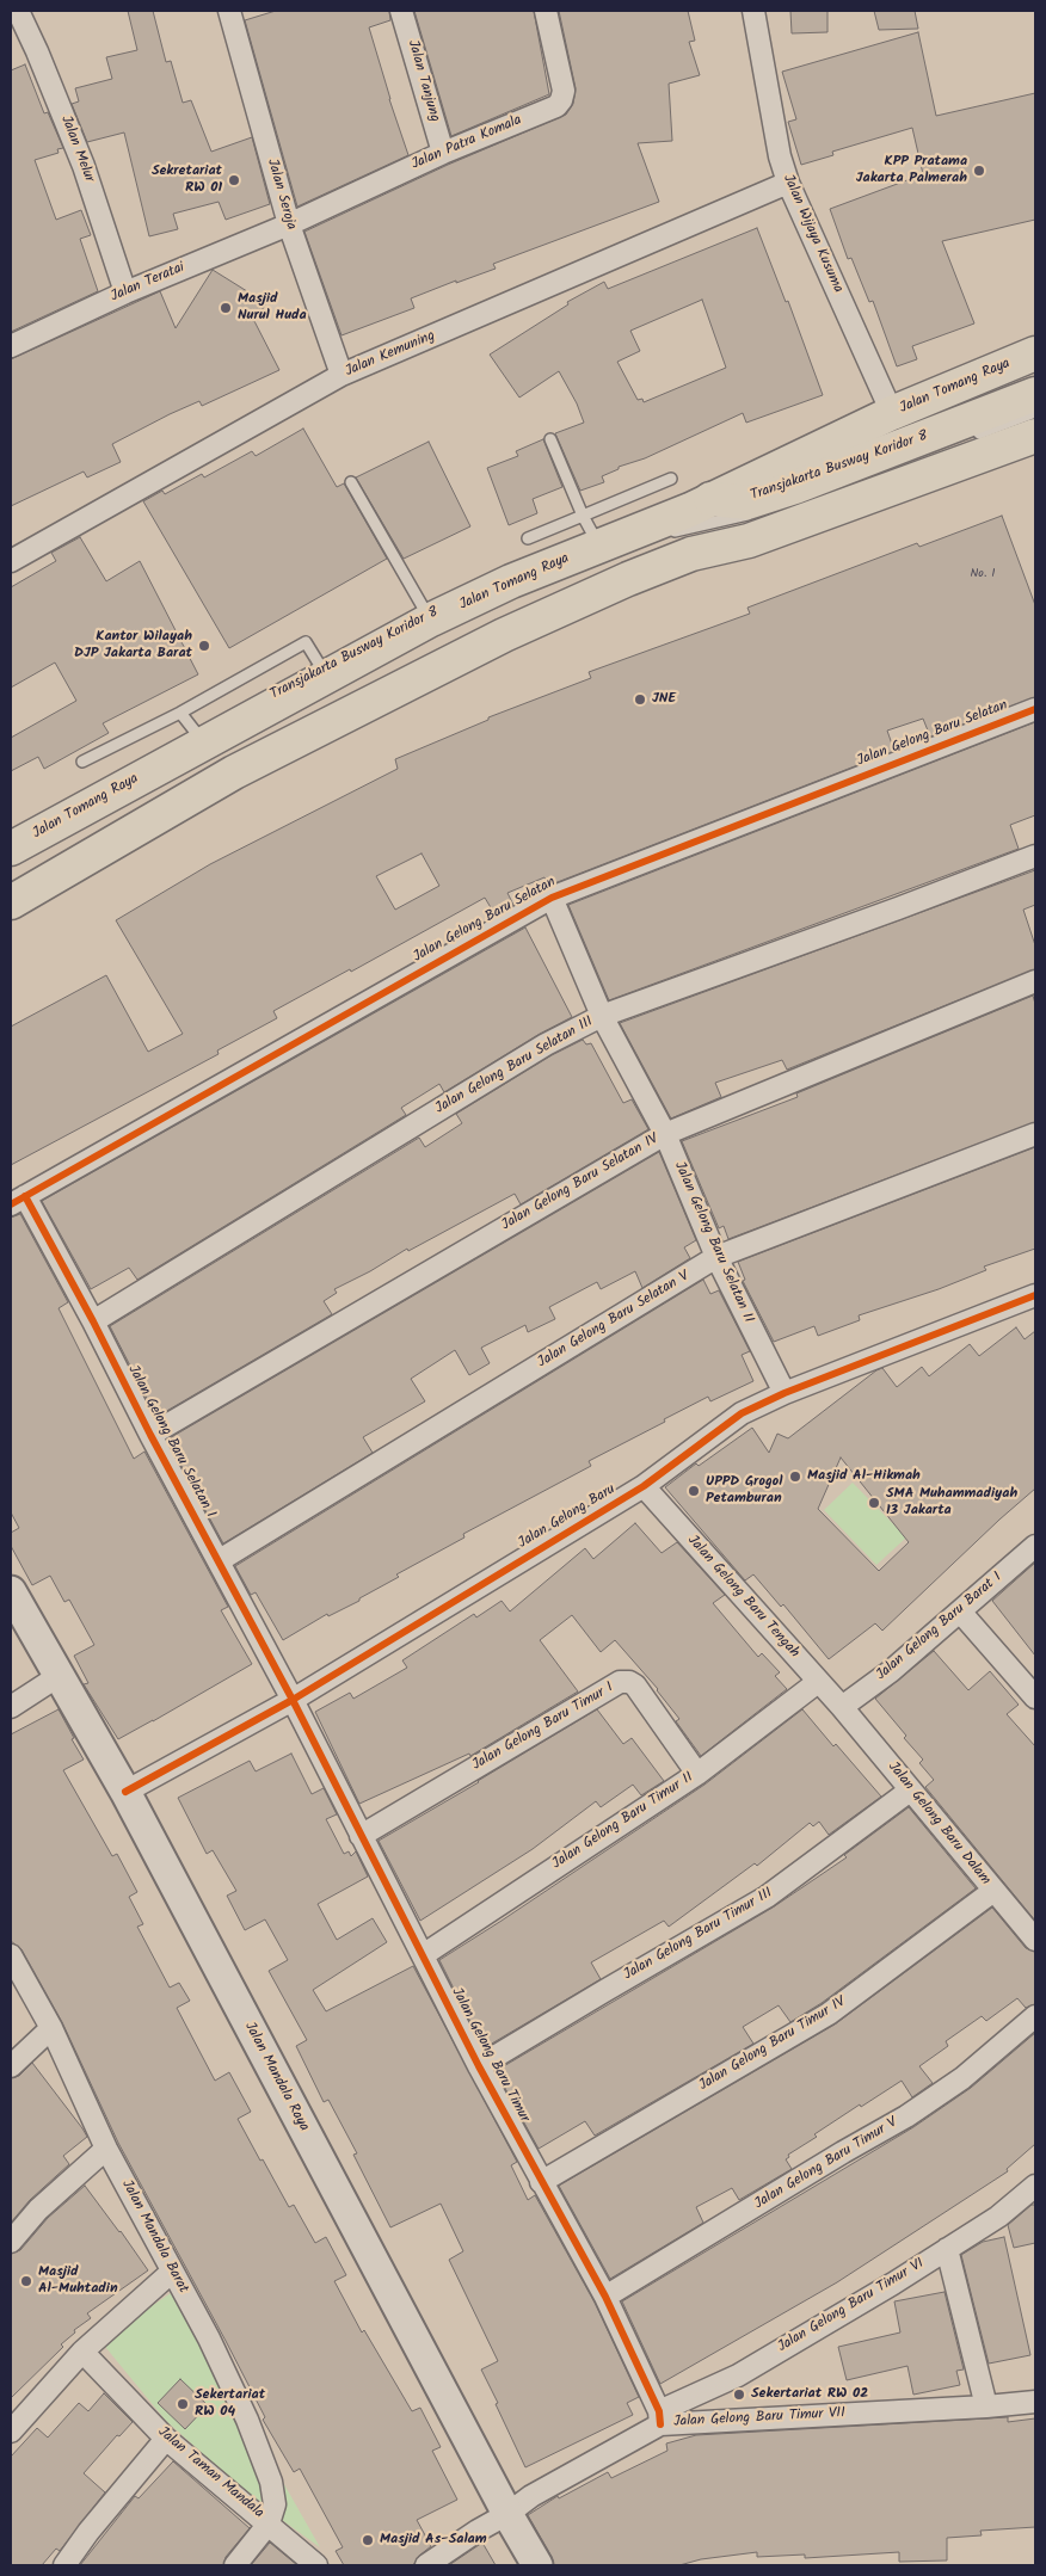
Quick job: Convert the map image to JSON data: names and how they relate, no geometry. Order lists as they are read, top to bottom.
{
  "streets": {
    "main road": ["Jalan Tomang Raya"],
    "street": [
      "Jalan Tanjung",
      "Jalan Patra Komala",
      "Jalan Melur",
      "Jalan Seroja",
      "Jalan Wijaya Kusuma",
      "Jalan Teratai",
      "Jalan Kemuning",
      "Jalan Gelong Baru Selatan",
      "Jalan Gelong Baru Selatan III",
      "Jalan Gelong Baru Selatan IV",
      "Jalan Gelong Baru Selatan II",
      "Jalan Gelong Baru Selatan V",
      "Jalan Gelong Baru Selatan I",
      "Jalan Gelong Baru",
      "Jalan Gelong Baru Tengah",
      "Jalan Gelong Baru Barat I",
      "Jalan Gelong Baru Timur I",
      "Jalan Gelong Baru Timur II",
      "Jalan Gelong Baru Dalam",
      "Jalan Gelong Baru Timur III",
      "Jalan Gelong Baru Timur IV",
      "Jalan Gelong Baru Timur",
      "Jalan Mandala Raya",
      "Jalan Gelong Baru Timur V",
      "Jalan Mandala Barat",
      "Jalan Gelong Baru Timur VI",
      "Jalan Gelong Baru Timur VII",
      "Jalan Taman Mandala"
    ],
    "lane": ["Transjakarta Busway Koridor 8"]
  },
  "crossings": [
    ["Jalan Tanjung", "Jalan Patra Komala"],
    ["Jalan Patra Komala", "Jalan Seroja"],
    ["Jalan Patra Komala", "Jalan Teratai"],
    ["Jalan Melur", "Jalan Teratai"],
    ["Jalan Seroja", "Jalan Teratai"],
    ["Jalan Seroja", "Jalan Kemuning"],
    ["Jalan Wijaya Kusuma", "Jalan Kemuning"],
    ["Jalan Wijaya Kusuma", "Jalan Tomang Raya"],
    ["Jalan Gelong Baru Selatan", "Jalan Gelong Baru Selatan II"],
    ["Jalan Gelong Baru Selatan", "Jalan Gelong Baru Selatan I"],
    ["Jalan Gelong Baru Selatan III", "Jalan Gelong Baru Selatan II"],
    ["Jalan Gelong Baru Selatan III", "Jalan Gelong Baru Selatan I"],
    ["Jalan Gelong Baru Selatan IV", "Jalan Gelong Baru Selatan II"],
    ["Jalan Gelong Baru Selatan IV", "Jalan Gelong Baru Selatan I"],
    ["Jalan Gelong Baru Selatan II", "Jalan Gelong Baru Selatan V"],
    ["Jalan Gelong Baru Selatan II", "Jalan Gelong Baru"],
    ["Jalan Gelong Baru Selatan V", "Jalan Gelong Baru Selatan I"],
    ["Jalan Gelong Baru Selatan I", "Jalan Gelong Baru"],
    ["Jalan Gelong Baru Selatan I", "Jalan Gelong Baru Timur"],
    ["Jalan Gelong Baru", "Jalan Gelong Baru Tengah"],
    ["Jalan Gelong Baru", "Jalan Gelong Baru Timur"],
    ["Jalan Gelong Baru", "Jalan Mandala Raya"],
    ["Jalan Gelong Baru Tengah", "Jalan Gelong Baru Barat I"],
    ["Jalan Gelong Baru Tengah", "Jalan Gelong Baru Timur II"],
    ["Jalan Gelong Baru Tengah", "Jalan Gelong Baru Dalam"],
    ["Jalan Gelong Baru Barat I", "Jalan Gelong Baru Dalam"],
    ["Jalan Gelong Baru Timur I", "Jalan Gelong Baru Timur II"],
    ["Jalan Gelong Baru Timur I", "Jalan Gelong Baru Timur"],
    ["Jalan Gelong Baru Timur II", "Jalan Gelong Baru Timur"],
    ["Jalan Gelong Baru Dalam", "Jalan Gelong Baru Timur III"],
    ["Jalan Gelong Baru Dalam", "Jalan Gelong Baru Timur IV"],
    ["Jalan Gelong Baru Timur III", "Jalan Gelong Baru Timur"],
    ["Jalan Gelong Baru Timur IV", "Jalan Gelong Baru Timur"],
    ["Jalan Gelong Baru Timur", "Jalan Gelong Baru Timur V"],
    ["Jalan Gelong Baru Timur", "Jalan Gelong Baru Timur VI"],
    ["Jalan Gelong Baru Timur", "Jalan Gelong Baru Timur VII"],
    ["Jalan Mandala Raya", "Jalan Gelong Baru Timur VII"],
    ["Jalan Mandala Barat", "Jalan Taman Mandala"],
    ["Jalan Gelong Baru Timur VI", "Jalan Gelong Baru Timur VII"]
  ],
  "places": [
    "KPP Pratama Jakarta Palmerah",
    "Sekretariat RW 01",
    "Masjid Nurul Huda",
    "Kantor Wilayah DJP Jakarta Barat",
    "JNE",
    "Masjid Al-Hikmah",
    "UPPD Grogol Petamburan",
    "SMA Muhammadiyah 13 Jakarta",
    "Masjid Al-Muhtadin",
    "Sekertariat RW 02",
    "Sekertariat RW 04",
    "Masjid As-Salam"
  ],
  "house_numbers": ["No. 1"]
}
